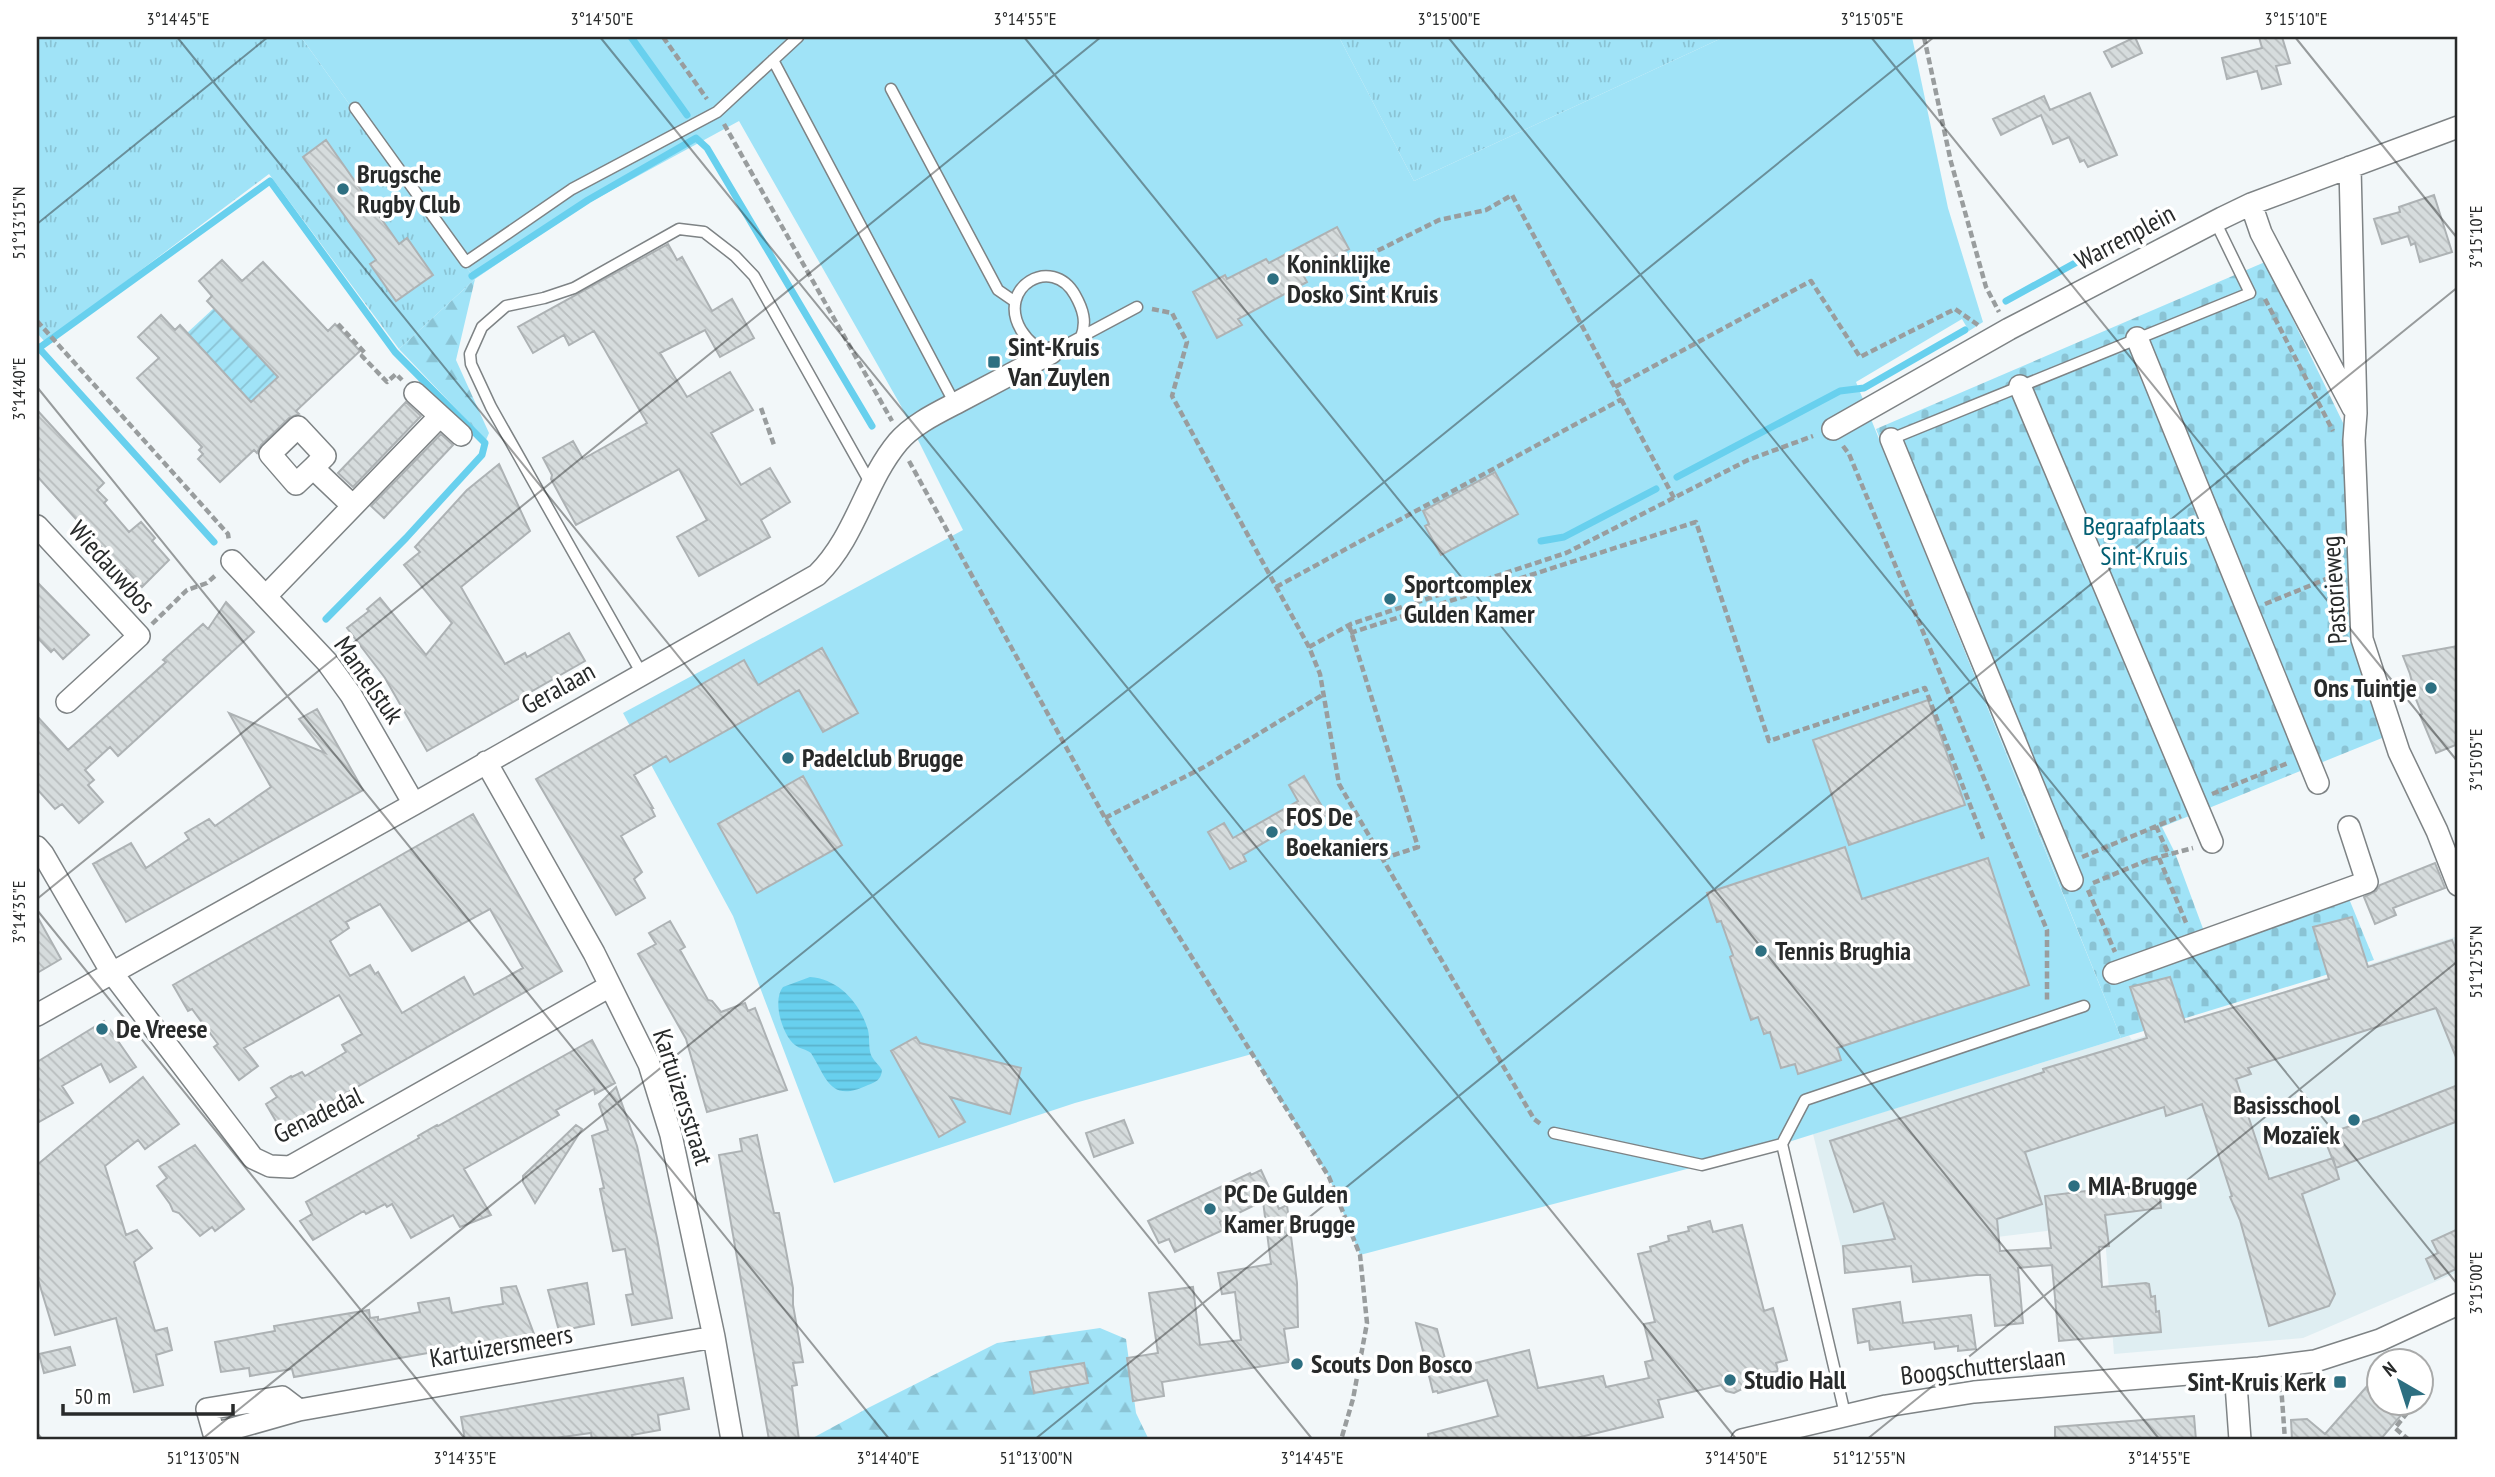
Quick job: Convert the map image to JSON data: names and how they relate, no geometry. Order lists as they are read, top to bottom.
{
  "streets": {
    "street": [
      "Warrenplein",
      "Wiedauwbos",
      "Pastorieweg",
      "Mantelstuk",
      "Geralaan",
      "Kartuizersstraat",
      "Genadedal",
      "Kartuizersmeers",
      "Boogschutterslaan"
    ]
  },
  "crossings": [
    ["Warrenplein", "Pastorieweg"],
    ["Mantelstuk", "Geralaan"],
    ["Geralaan", "Kartuizersstraat"],
    ["Geralaan", "Genadedal"],
    ["Kartuizersstraat", "Genadedal"],
    ["Kartuizersstraat", "Kartuizersmeers"]
  ],
  "parks": ["Begraafplaats Sint-Kruis"],
  "places": {
    "other": [
      "Brugsche Rugby Club",
      "Koninklijke Dosko Sint Kruis",
      "Sportcomplex Gulden Kamer",
      "Ons Tuintje",
      "Padelclub Brugge",
      "FOS De Boekaniers",
      "Tennis Brughia",
      "De Vreese",
      "Basisschool Mozaïek",
      "MIA-Brugge",
      "PC De Gulden Kamer Brugge",
      "Scouts Don Bosco",
      "Studio Hall"
    ],
    "transit": ["Sint-Kruis Van Zuylen", "Sint-Kruis Kerk"]
  },
  "scale_bar": "50 m",
  "north": "top left",
  "coordinates": [
    "3°14'45\"E",
    "3°14'50\"E",
    "3°14'55\"E",
    "3°15'00\"E",
    "3°15'05\"E",
    "3°15'10\"E",
    "51°13'15\"N",
    "3°14'40\"E",
    "3°14'35\"E",
    "51°12'55\"N",
    "51°13'05\"N",
    "51°13'00\"N"
  ]
}
